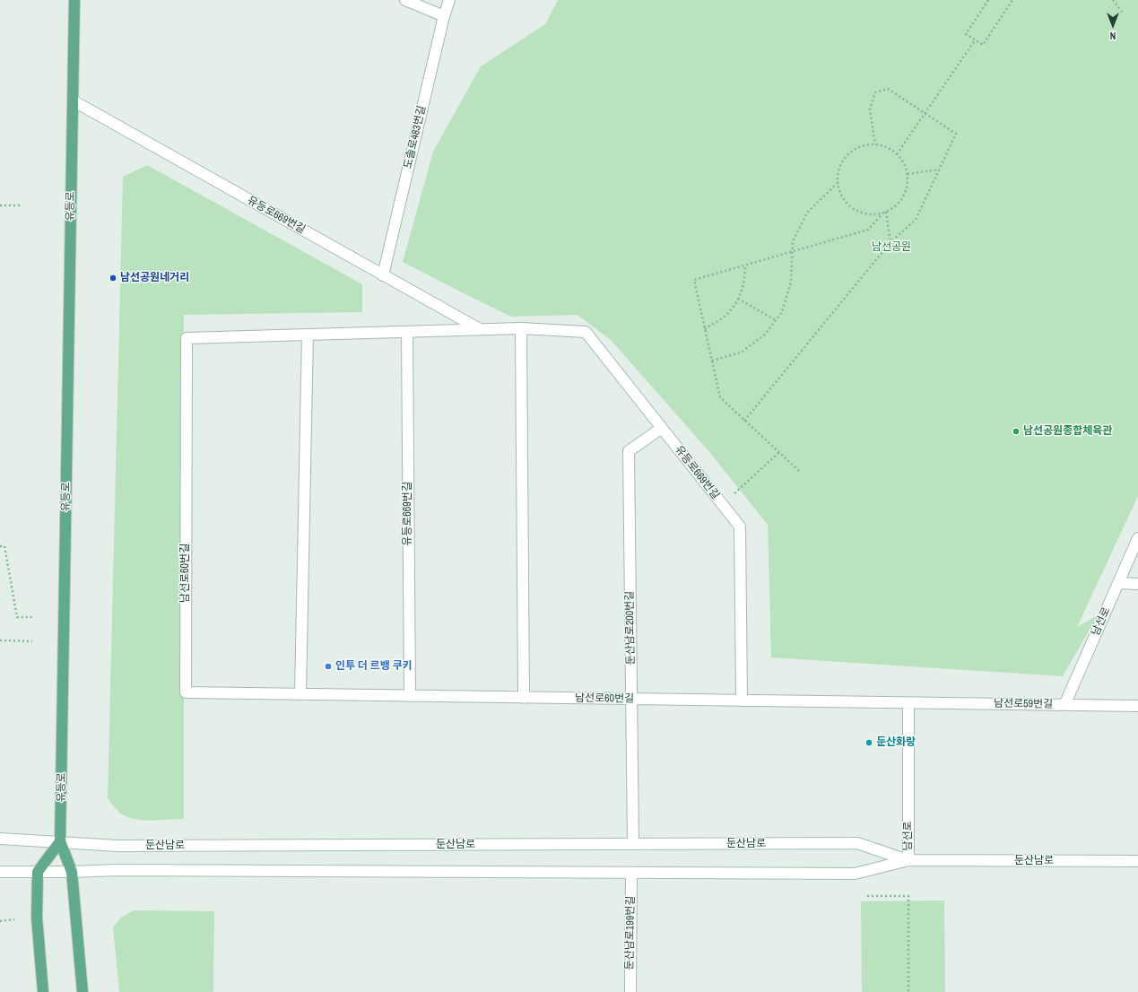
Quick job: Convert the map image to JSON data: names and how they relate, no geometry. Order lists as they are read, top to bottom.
{
  "streets": {
    "main road": ["유등로"],
    "street": [
      "도솔로483번길",
      "유등로669번길",
      "남선로60번길",
      "남선로",
      "둔산남로200번길",
      "남선로59번길",
      "둔산남로",
      "둔산남로199번길"
    ]
  },
  "crossings": [
    ["도솔로483번길", "유등로669번길"],
    ["유등로", "유등로669번길"],
    ["유등로", "둔산남로"],
    ["유등로669번길", "남선로60번길"],
    ["유등로669번길", "둔산남로200번길"],
    ["남선로60번길", "남선로"],
    ["남선로60번길", "둔산남로200번길"],
    ["남선로60번길", "남선로59번길"],
    ["남선로", "남선로59번길"],
    ["남선로", "둔산남로"],
    ["둔산남로200번길", "둔산남로"],
    ["둔산남로", "둔산남로199번길"]
  ],
  "parks": ["남선공원"],
  "places": [
    "남선공원네거리",
    "남선공원종합체육관",
    "인투 더 르뱅 쿠키",
    "둔산화랑"
  ],
  "north": "bottom"
}
